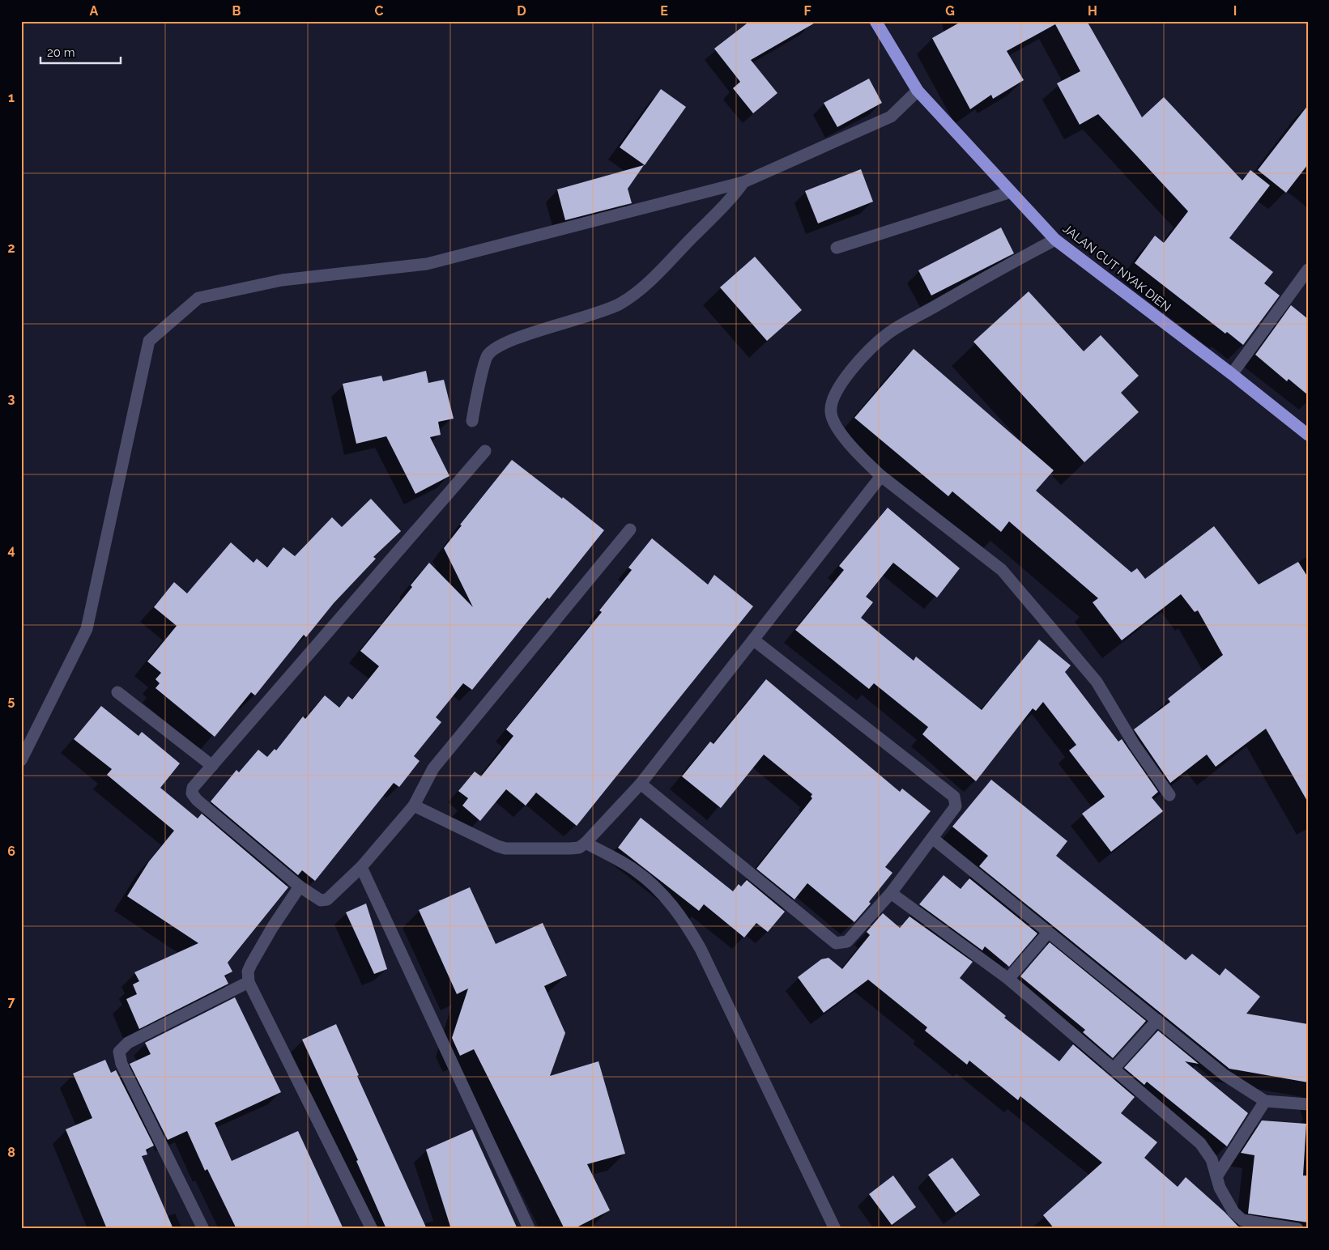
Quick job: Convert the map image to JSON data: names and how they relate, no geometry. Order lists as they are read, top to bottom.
{
  "streets": {
    "highway": ["JALAN CUT NYAK DIEN"]
  },
  "scale_bar": "20 m",
  "grid": {
    "columns": [
      "A",
      "B",
      "C",
      "D",
      "E",
      "F",
      "G",
      "H",
      "I"
    ],
    "rows": [
      "1",
      "2",
      "3",
      "4",
      "5",
      "6",
      "7",
      "8"
    ]
  }
}
